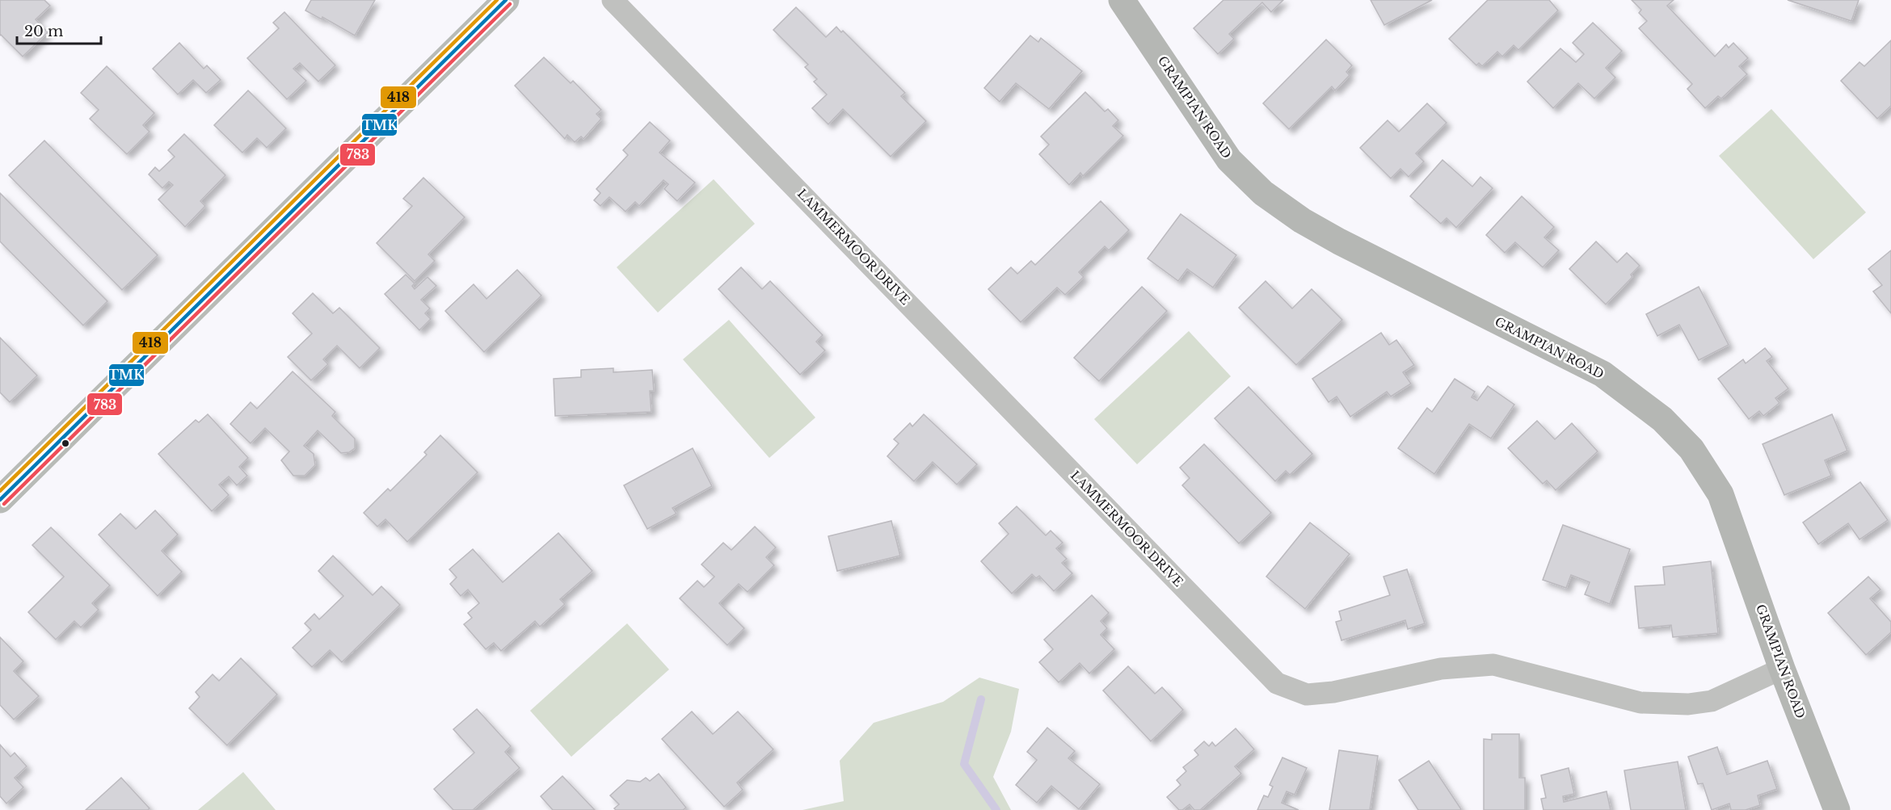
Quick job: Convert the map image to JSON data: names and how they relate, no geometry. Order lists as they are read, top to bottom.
{
  "streets": {
    "street": ["GRAMPIAN ROAD", "LAMMERMOOR DRIVE"]
  },
  "crossings": [
    ["GRAMPIAN ROAD", "LAMMERMOOR DRIVE"]
  ],
  "lines": ["transit line TMK", "transit line 418", "transit line 783"],
  "scale_bar": "20 m"
}
